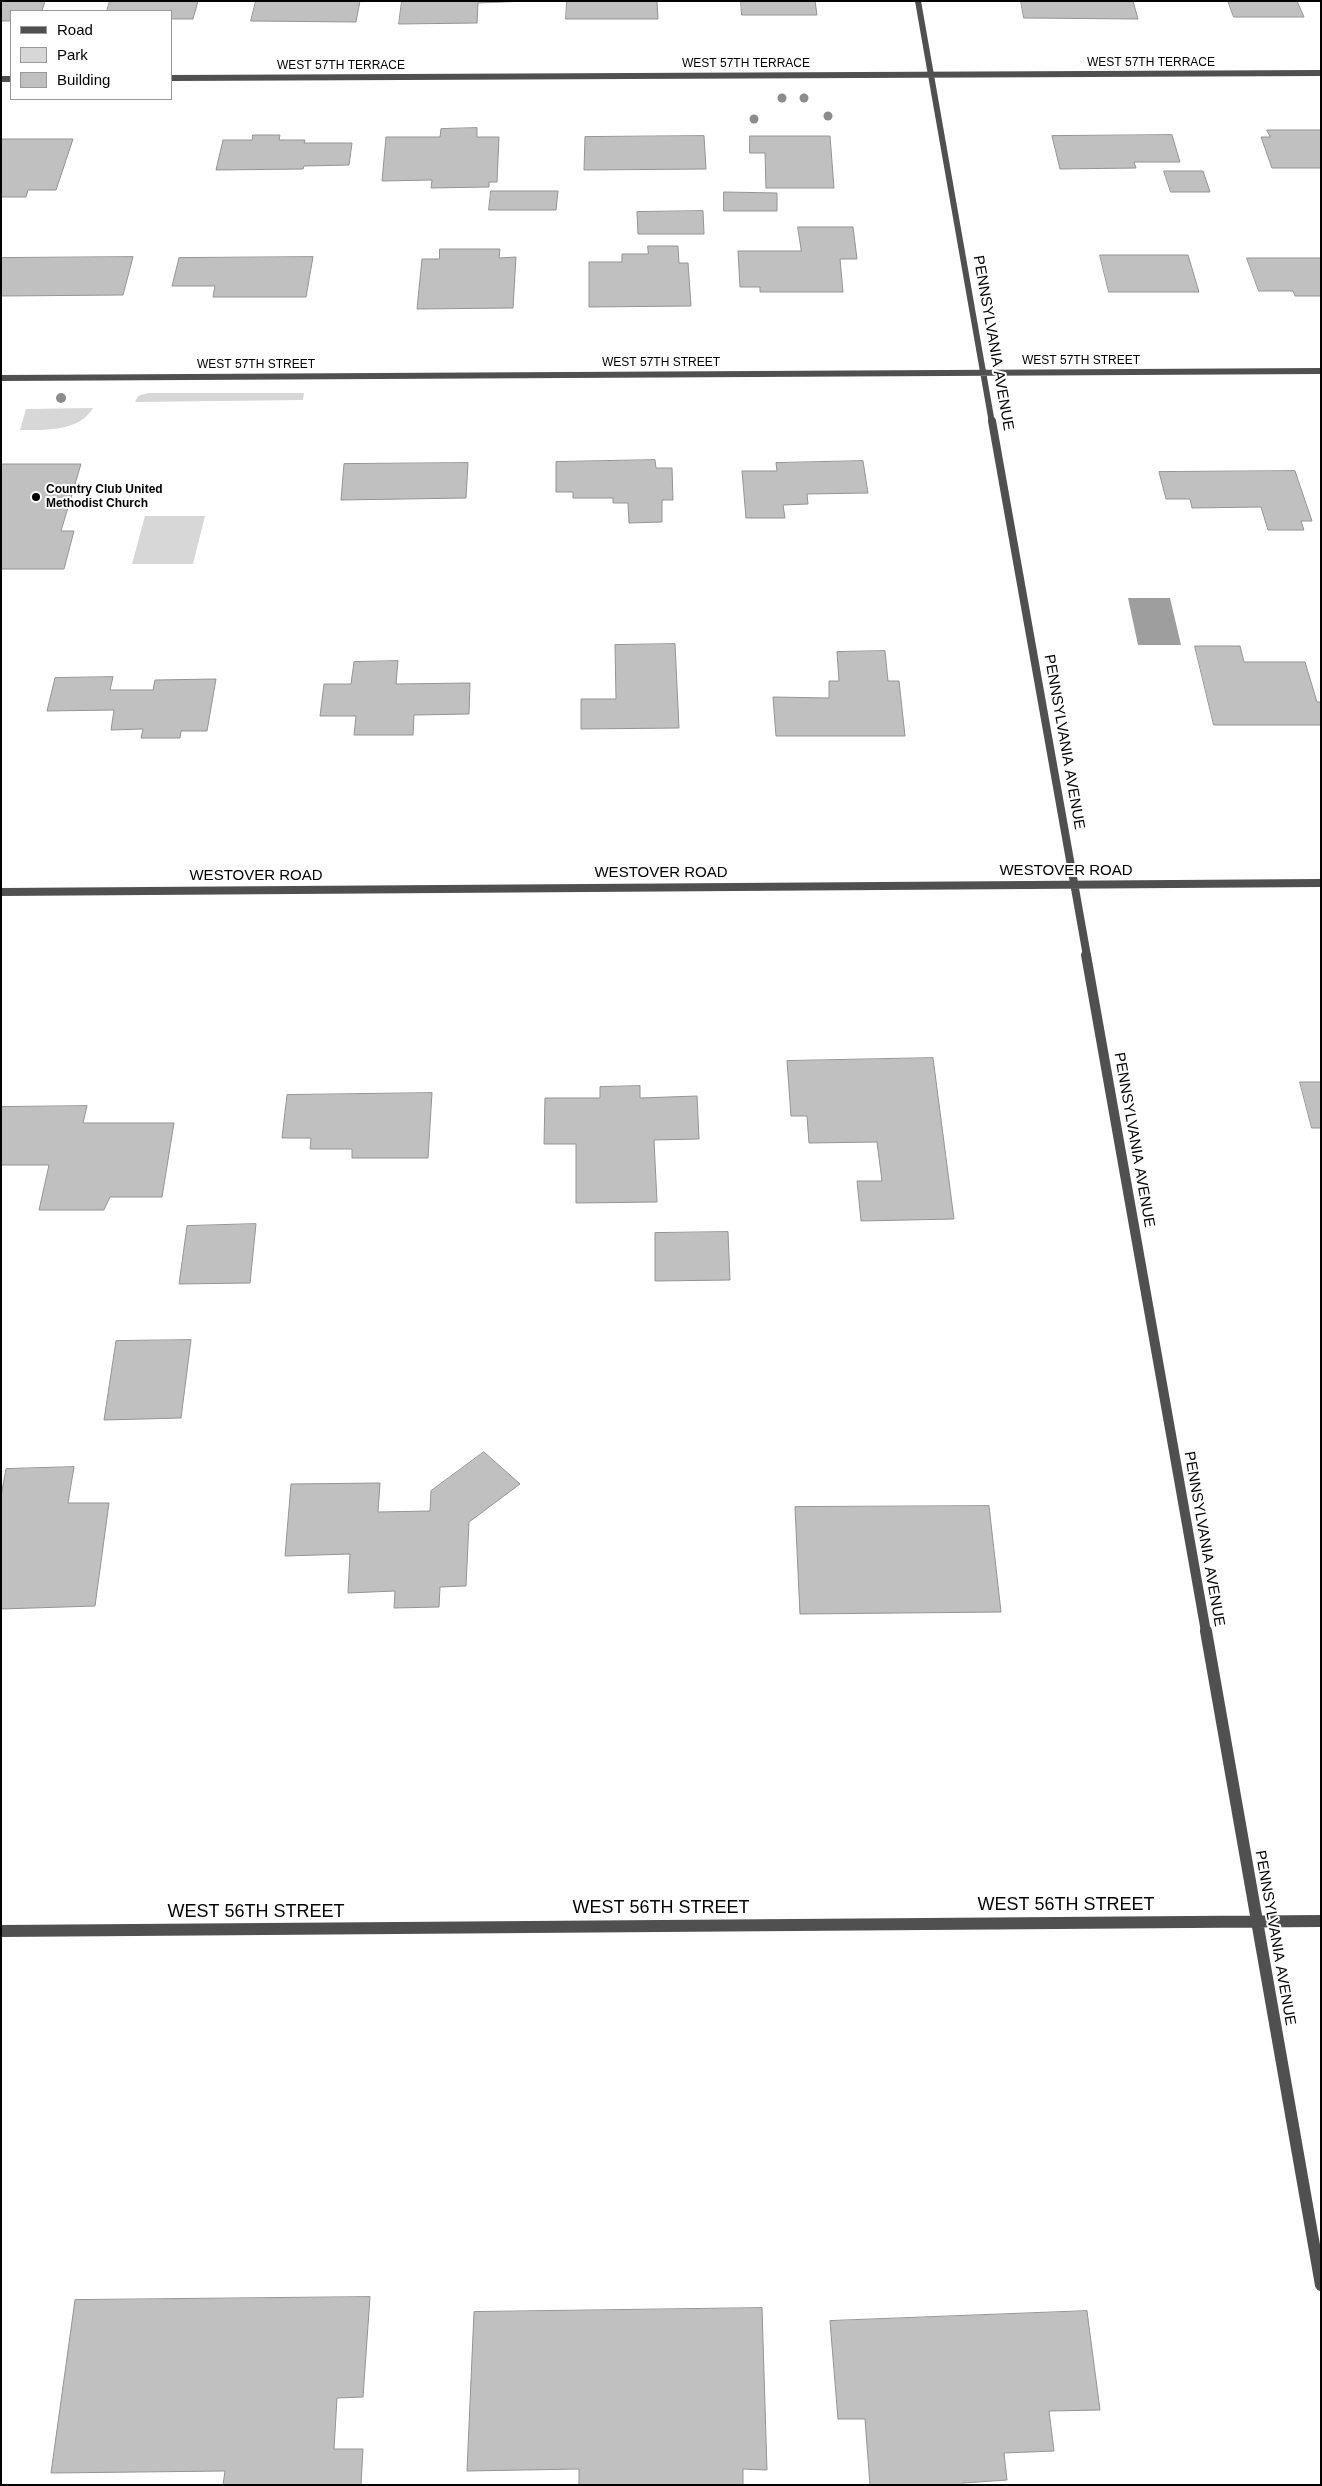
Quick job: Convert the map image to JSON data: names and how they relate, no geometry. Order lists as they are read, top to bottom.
{
  "streets": {
    "street": [
      "WEST 57TH TERRACE",
      "PENNSYLVANIA AVENUE",
      "WEST 57TH STREET",
      "WESTOVER ROAD",
      "WEST 56TH STREET"
    ]
  },
  "crossings": [
    ["WEST 57TH TERRACE", "PENNSYLVANIA AVENUE"],
    ["PENNSYLVANIA AVENUE", "WEST 57TH STREET"],
    ["PENNSYLVANIA AVENUE", "WESTOVER ROAD"],
    ["PENNSYLVANIA AVENUE", "WEST 56TH STREET"]
  ],
  "places": ["Country Club United Methodist Church"],
  "legend": ["Road", "Park", "Building"]
}
